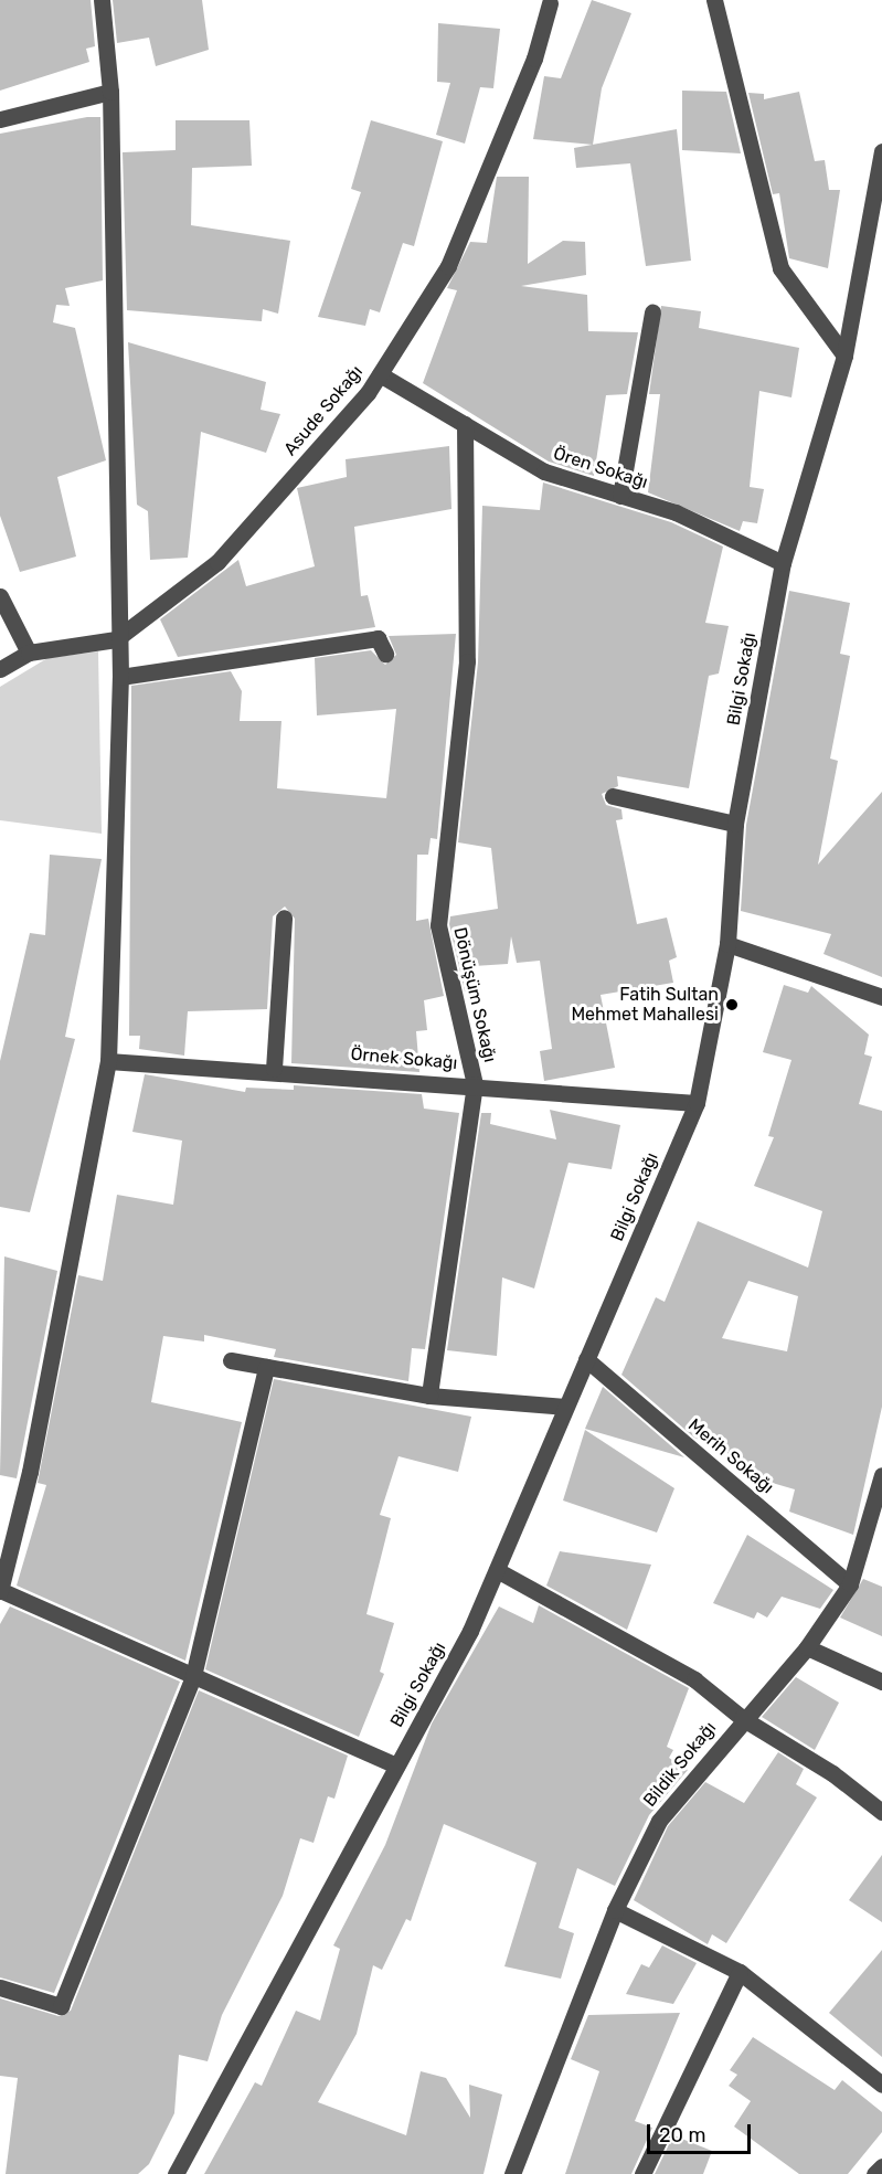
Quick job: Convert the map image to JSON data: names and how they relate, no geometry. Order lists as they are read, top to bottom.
{
  "streets": {
    "street": [
      "Asude Sokağı",
      "Ören Sokağı",
      "Bilgi Sokağı",
      "Dönüşüm Sokağı",
      "Örnek Sokağı",
      "Merih Sokağı",
      "Bildik Sokağı"
    ]
  },
  "crossings": [
    ["Asude Sokağı", "Ören Sokağı"],
    ["Ören Sokağı", "Bilgi Sokağı"],
    ["Ören Sokağı", "Dönüşüm Sokağı"],
    ["Bilgi Sokağı", "Örnek Sokağı"],
    ["Bilgi Sokağı", "Merih Sokağı"],
    ["Dönüşüm Sokağı", "Örnek Sokağı"],
    ["Merih Sokağı", "Bildik Sokağı"]
  ],
  "places": ["Fatih Sultan Mehmet Mahallesi"],
  "scale_bar": "20 m"
}
